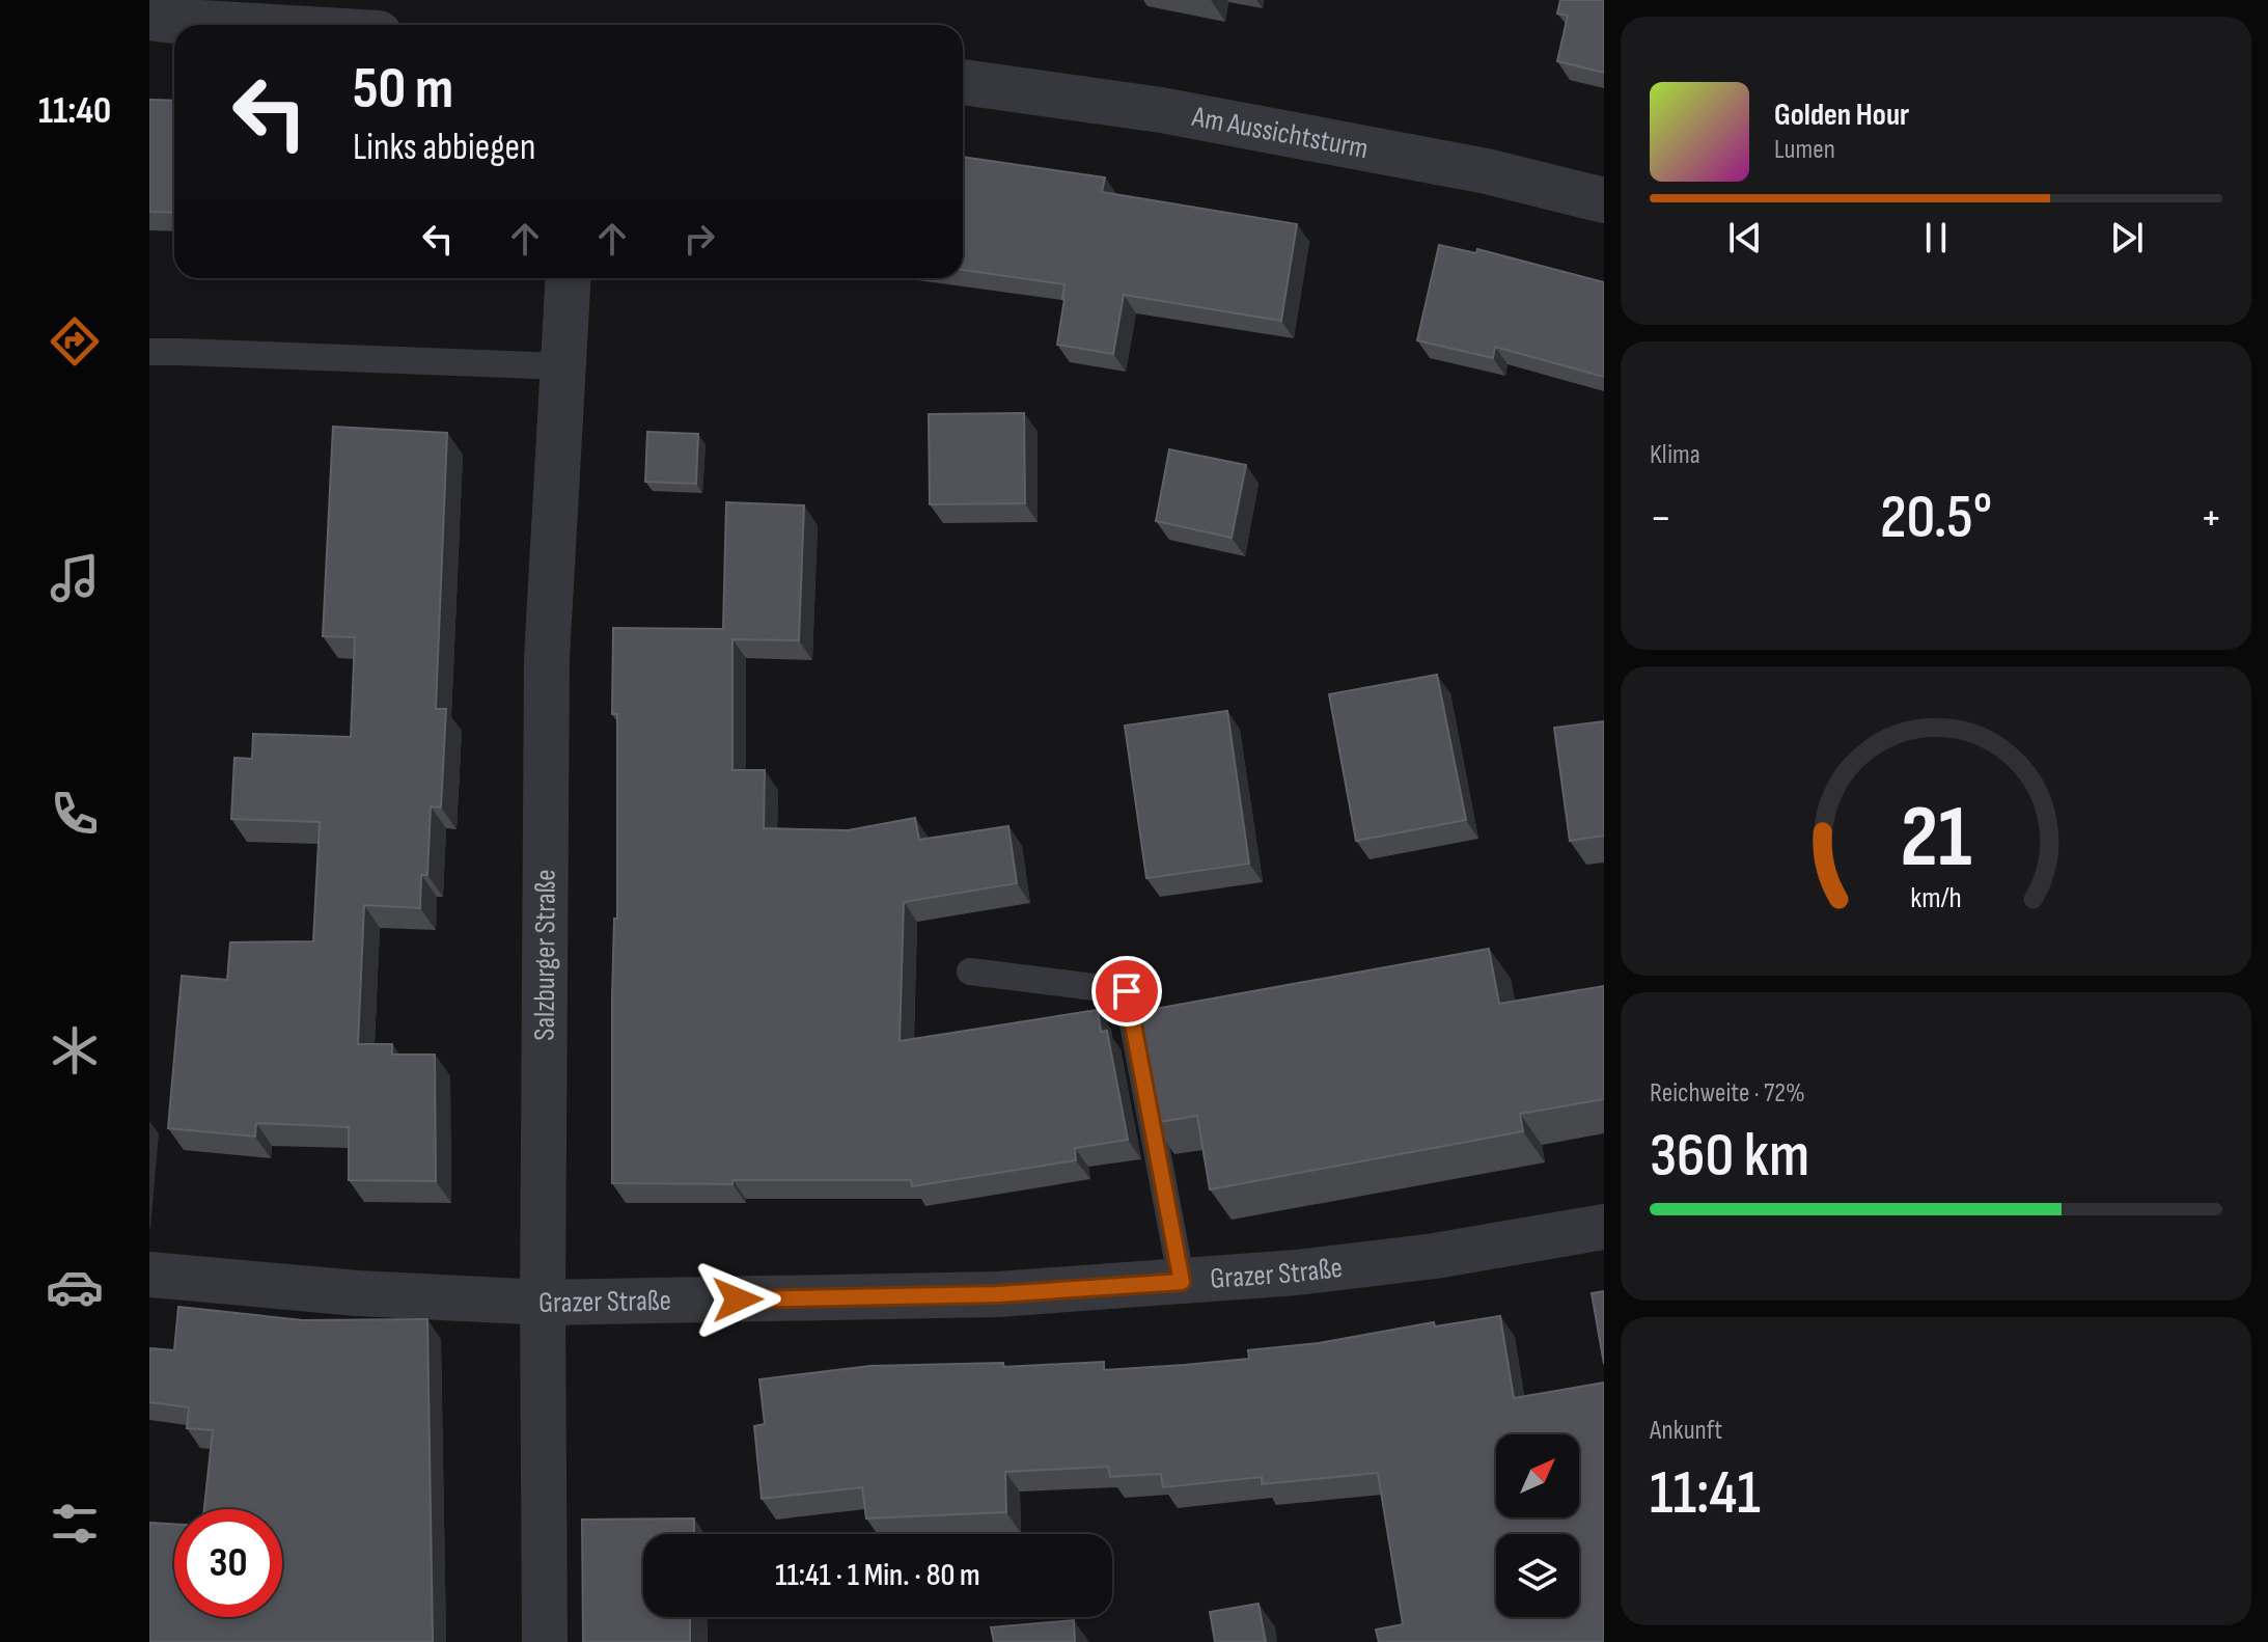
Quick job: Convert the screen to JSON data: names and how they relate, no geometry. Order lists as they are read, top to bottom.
{
  "streets": {
    "street": ["Am Aussichtsturm", "Salzburger Straße", "Grazer Straße"]
  },
  "crossings": [
    ["Salzburger Straße", "Grazer Straße"]
  ],
  "north": "top right",
  "page": {
    "tabs": "11:40",
    "turn": ["50 m", "Links abbiegen"],
    "song": ["Golden Hour", "Lumen"],
    "tile": [
      "Klima",
      ["Reichweite · 72%", "360 km"],
      ["Ankunft", "11:41"]
    ],
    "heat": ["−", "20.5°", "+"],
    "limit": "30",
    "trip": "11:41 · 1 Min. · 80 m",
    "gauge": ["21", "km/h"]
  }
}
